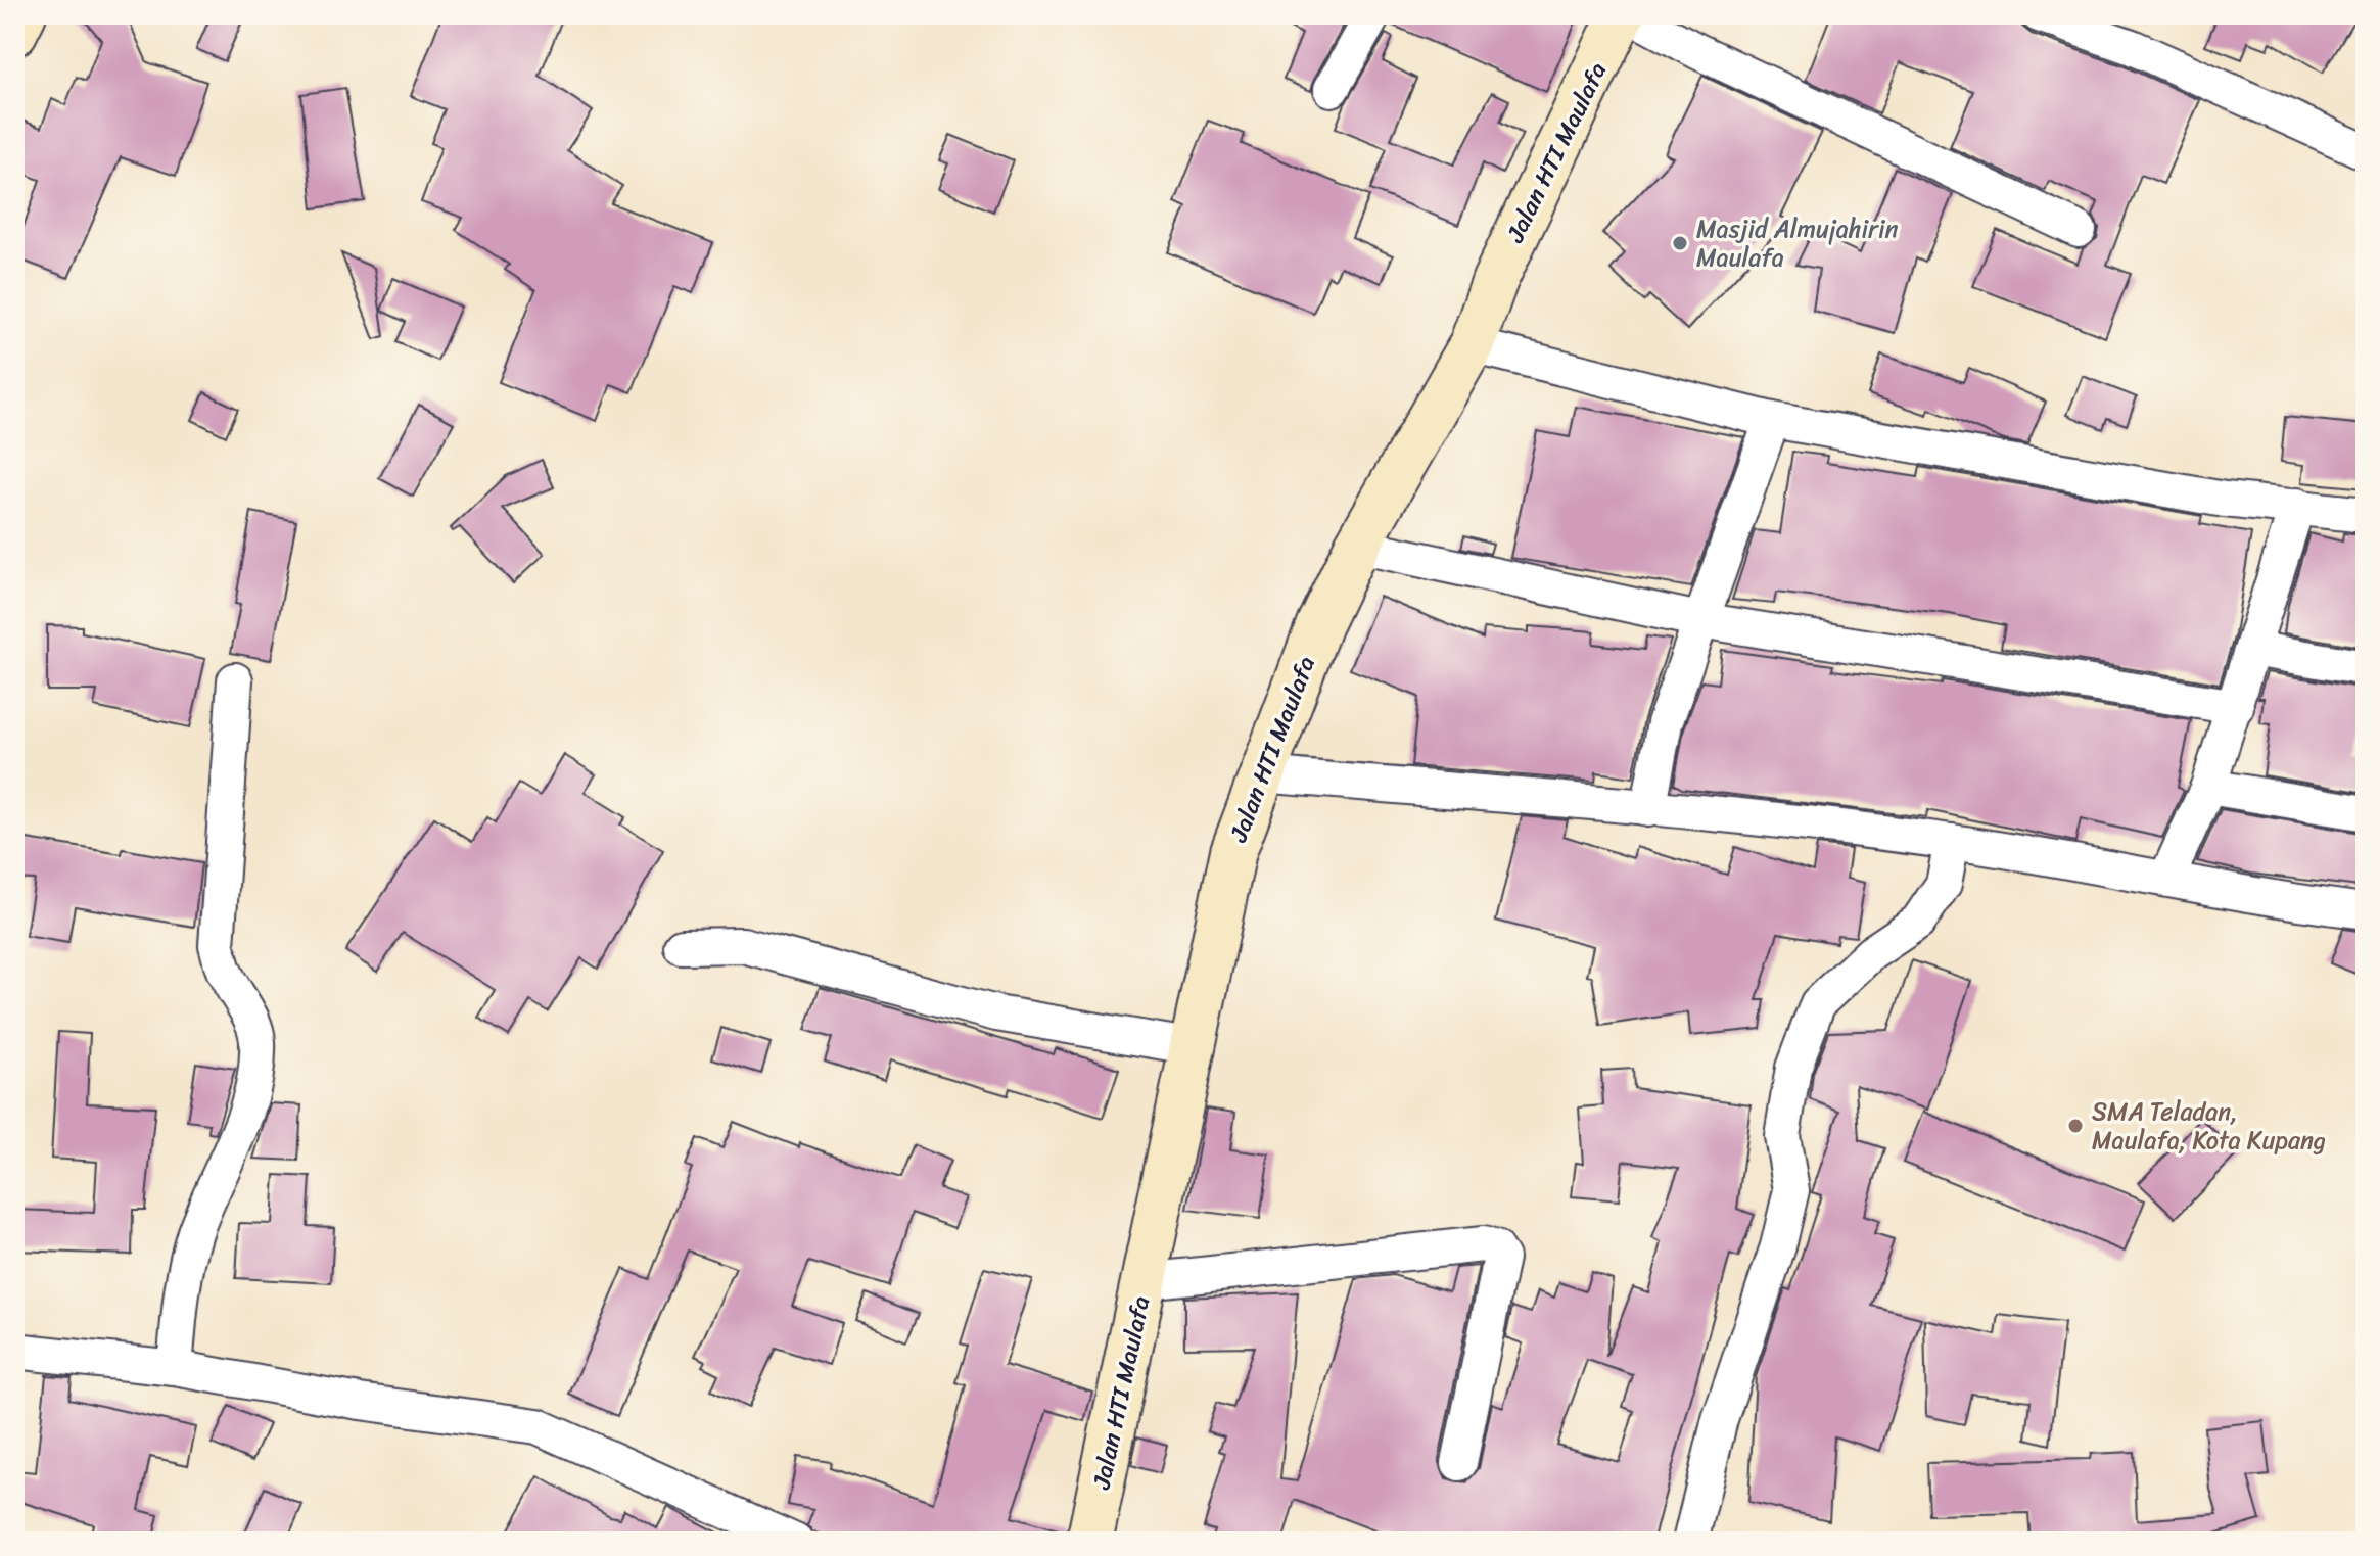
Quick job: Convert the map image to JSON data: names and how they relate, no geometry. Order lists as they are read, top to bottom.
{
  "streets": {
    "street": ["Jalan HTI Maulafa"]
  },
  "places": ["Masjid Almujahirin Maulafa", "SMA Teladan, Maulafa, Kota Kupang"]
}
